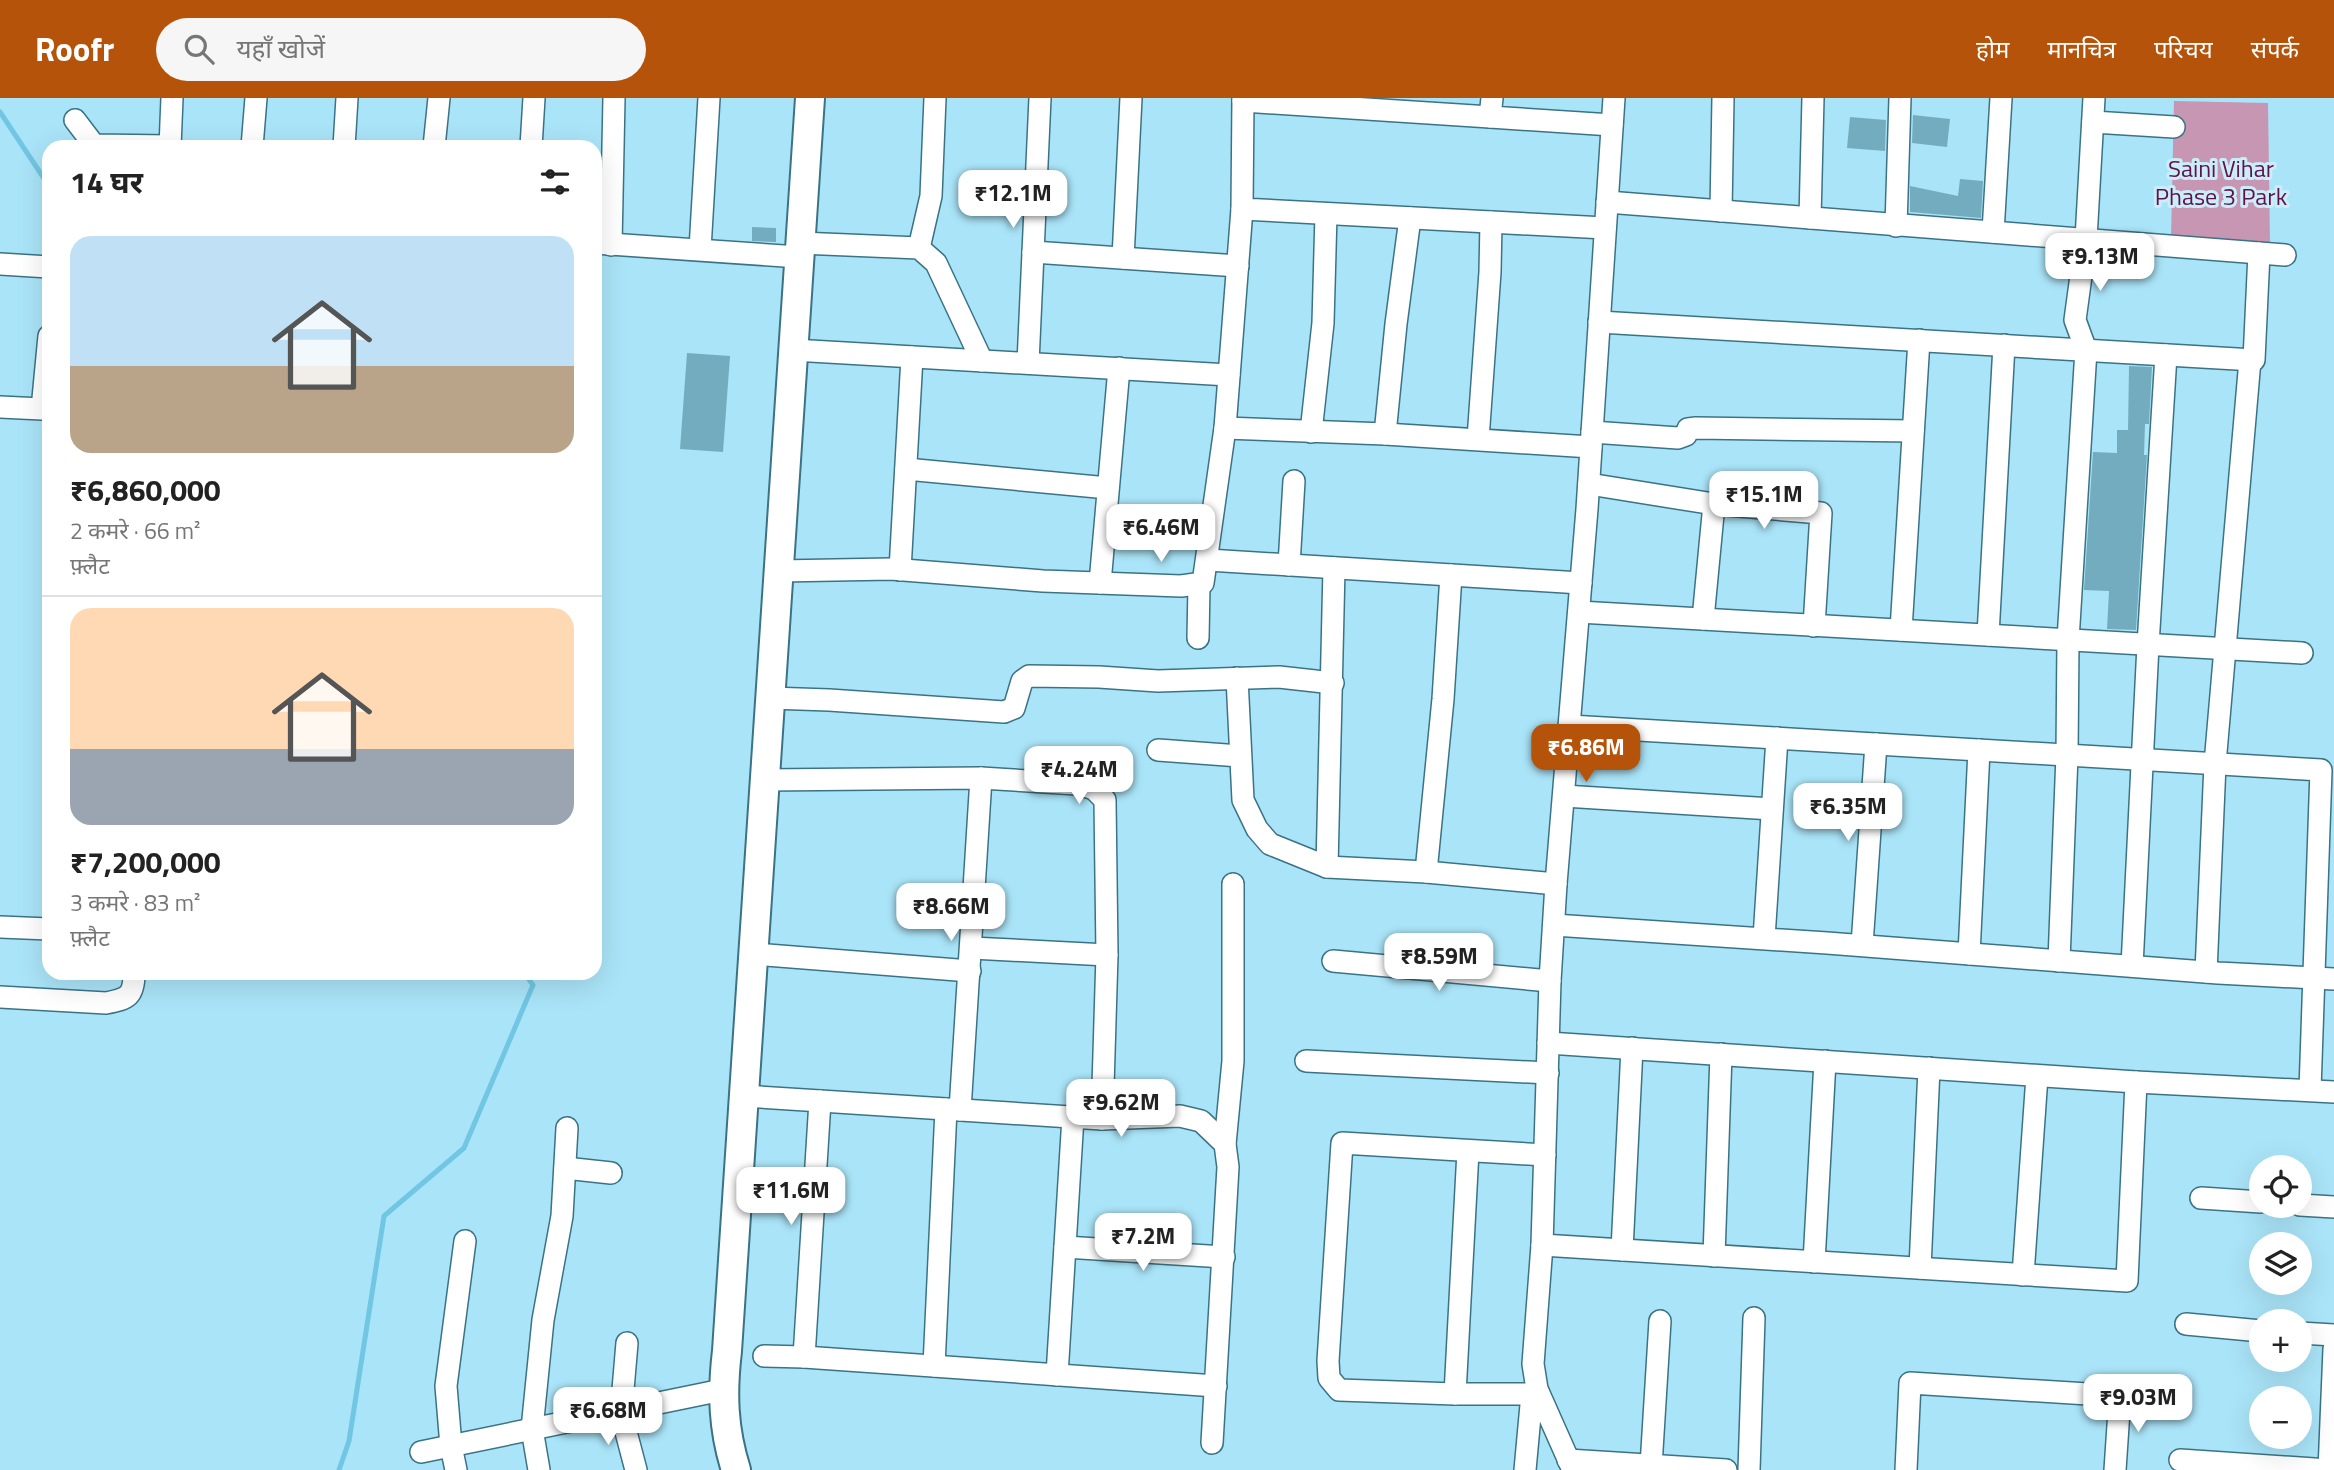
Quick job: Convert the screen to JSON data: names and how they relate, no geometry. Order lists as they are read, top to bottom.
{
  "parks": ["Saini Vihar Phase 3 Park"],
  "page": {
    "header": "Roofr",
    "search": "यहाँ खोजें",
    "nav": [
      "होम",
      "मानचित्र",
      "परिचय",
      "संपर्क"
    ],
    "heading": "14 घर",
    "price": [
      "₹12.1M",
      "₹9.13M",
      "₹15.1M",
      "₹6.46M",
      "₹6.86M",
      "₹4.24M",
      "₹6.35M",
      "₹8.66M",
      "₹8.59M",
      "₹9.62M",
      "₹11.6M",
      "₹7.2M",
      "₹9.03M",
      "₹6.68M"
    ],
    "list": [
      {
        "name": "₹6,860,000",
        "note": "2 कमरे · 66 m² · फ़्लैट"
      },
      {
        "name": "₹7,200,000",
        "note": "3 कमरे · 83 m² · फ़्लैट"
      }
    ],
    "map_buttons": ["+", "−"]
  }
}
